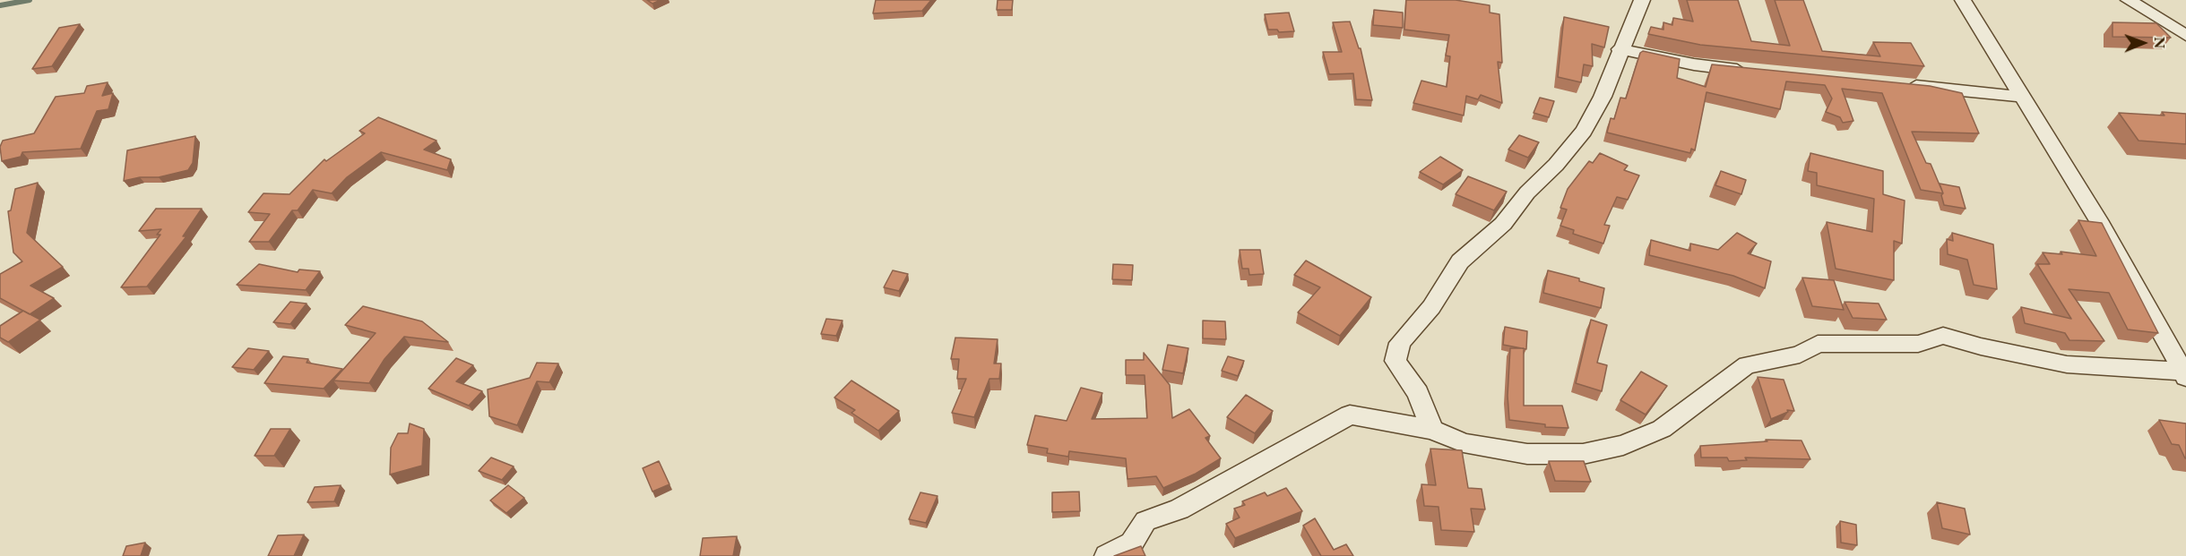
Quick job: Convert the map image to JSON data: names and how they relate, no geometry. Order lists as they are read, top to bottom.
{
  "north": "right"
}
